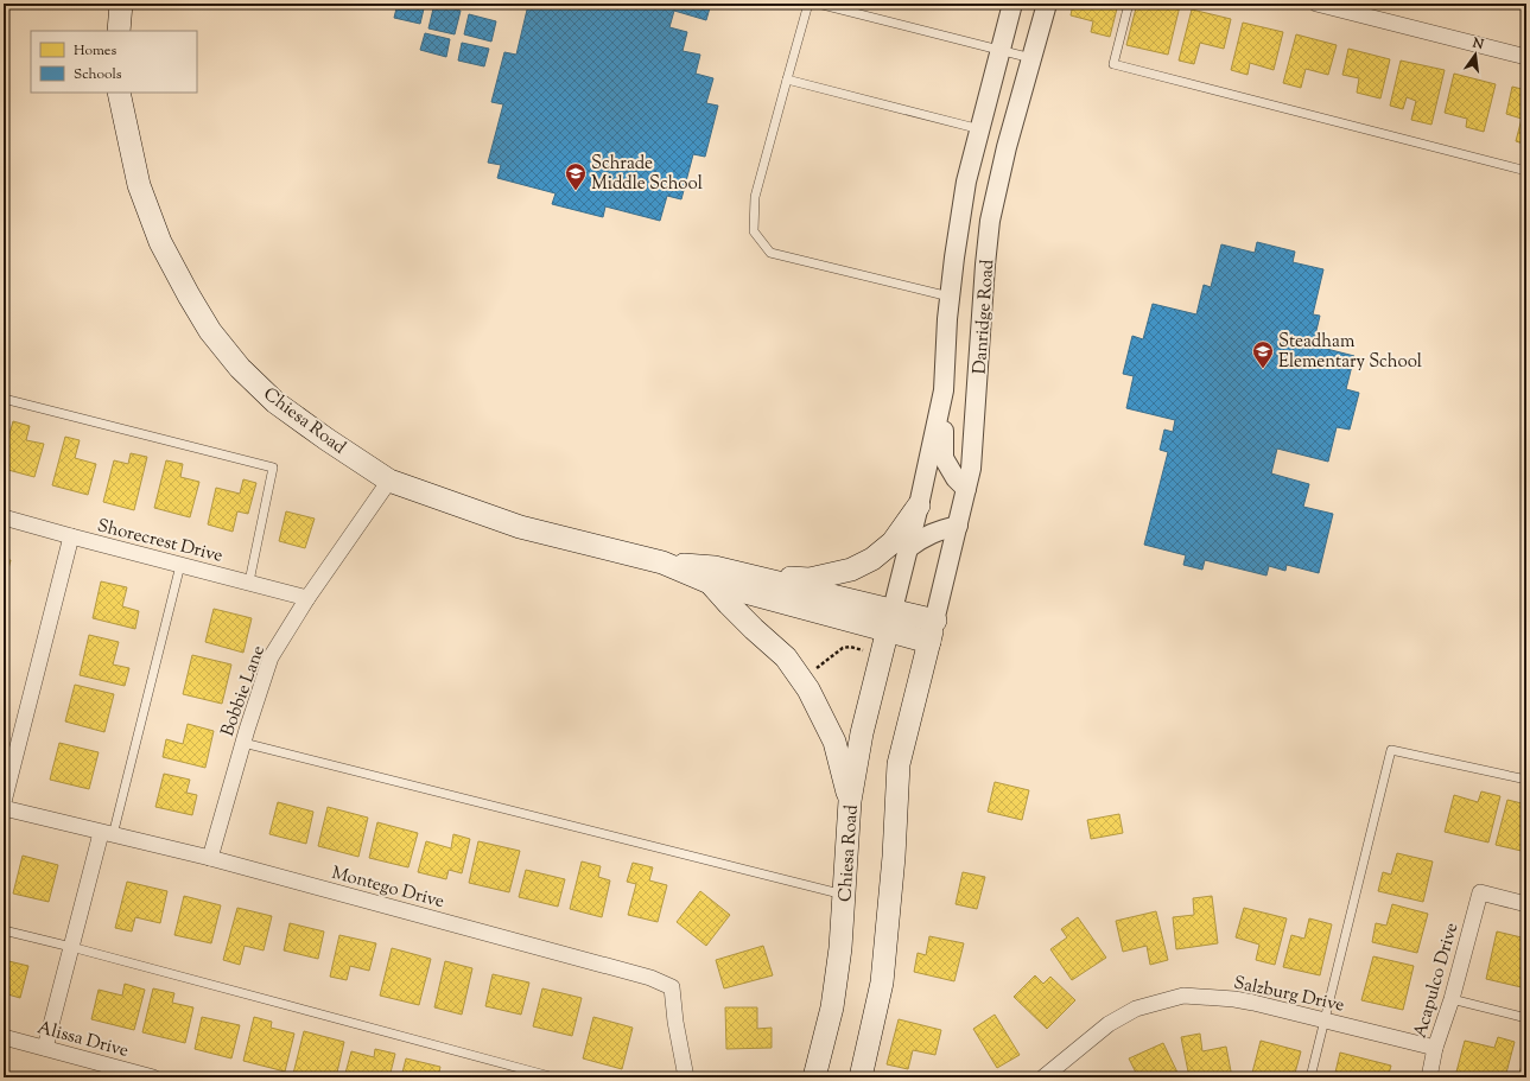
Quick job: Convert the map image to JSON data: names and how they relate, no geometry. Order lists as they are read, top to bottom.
{
  "streets": {
    "main road": ["Chiesa Road"],
    "street": [
      "Danridge Road",
      "Shorecrest Drive",
      "Bobbie Lane",
      "Montego Drive",
      "Acapulco Drive",
      "Salzburg Drive",
      "Alissa Drive"
    ]
  },
  "crossings": [
    ["Danridge Road", "Chiesa Road"],
    ["Chiesa Road", "Bobbie Lane"],
    ["Shorecrest Drive", "Bobbie Lane"],
    ["Bobbie Lane", "Montego Drive"],
    ["Acapulco Drive", "Salzburg Drive"]
  ],
  "places": {
    "school or university": ["Schrade Middle School", "Steadham Elementary School"]
  },
  "legend": ["Homes", "Schools"],
  "north": "top"
}
